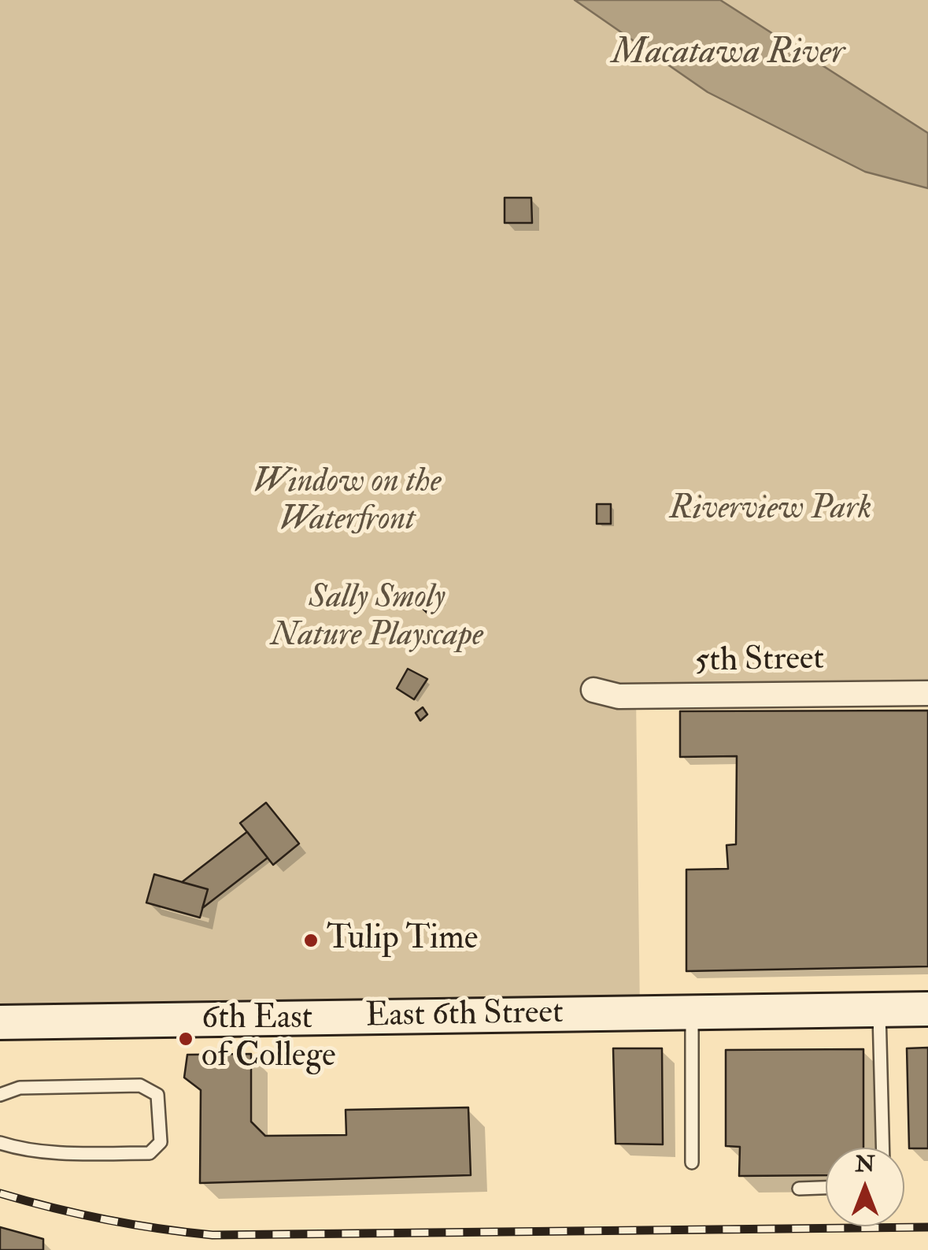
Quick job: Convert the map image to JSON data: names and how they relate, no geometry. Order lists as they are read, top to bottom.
{
  "streets": {
    "street": ["5th Street", "East 6th Street"]
  },
  "water": ["Macatawa River"],
  "parks": ["Window on the Waterfront", "Riverview Park", "Sally Smoly Nature Playscape"],
  "places": ["Tulip Time", "6th East of College"],
  "north": "top"
}
